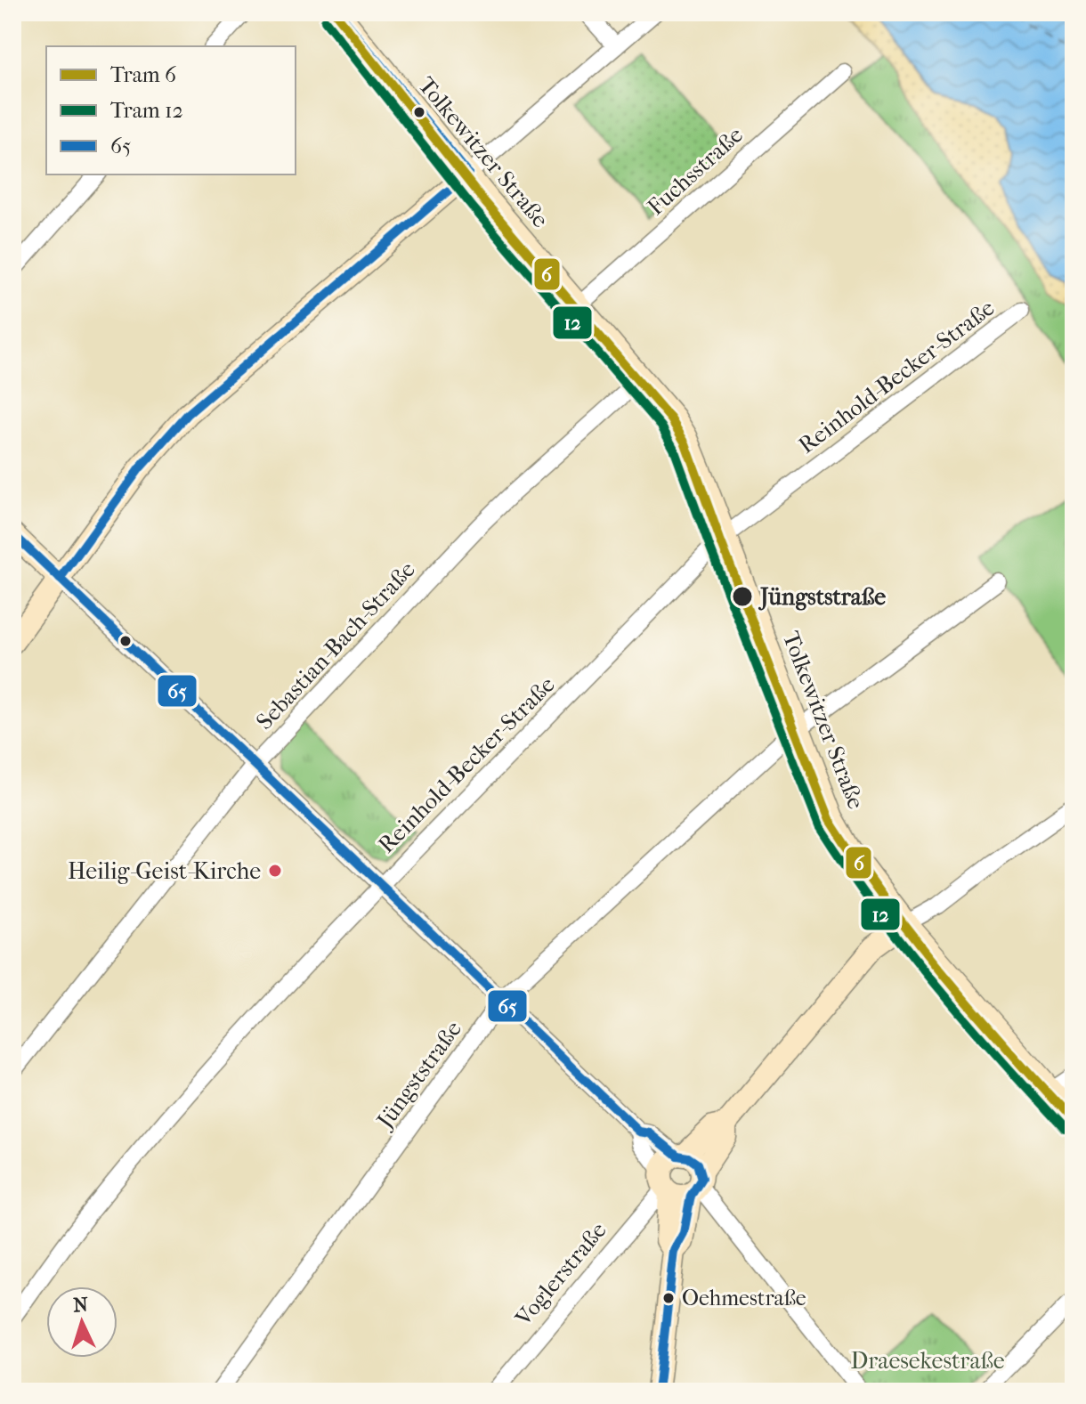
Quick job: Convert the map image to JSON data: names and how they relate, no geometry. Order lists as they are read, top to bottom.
{
  "streets": {
    "main road": ["Tolkewitzer Straße"],
    "street": [
      "Fuchsstraße",
      "Reinhold-Becker-Straße",
      "Sebastian-Bach-Straße",
      "Jüngststraße",
      "Voglerstraße"
    ]
  },
  "crossings": [
    ["Tolkewitzer Straße", "Fuchsstraße"],
    ["Tolkewitzer Straße", "Reinhold-Becker-Straße"],
    ["Tolkewitzer Straße", "Sebastian-Bach-Straße"],
    ["Tolkewitzer Straße", "Jüngststraße"]
  ],
  "parks": ["Draesekestraße"],
  "places": ["Jüngststraße", "Heilig-Geist-Kirche", "Oehmestraße"],
  "lines": ["tram line 6", "transit line 65", "tram line 12"],
  "legend": ["Tram 6", "Tram 12", "65"],
  "north": "top"
}
